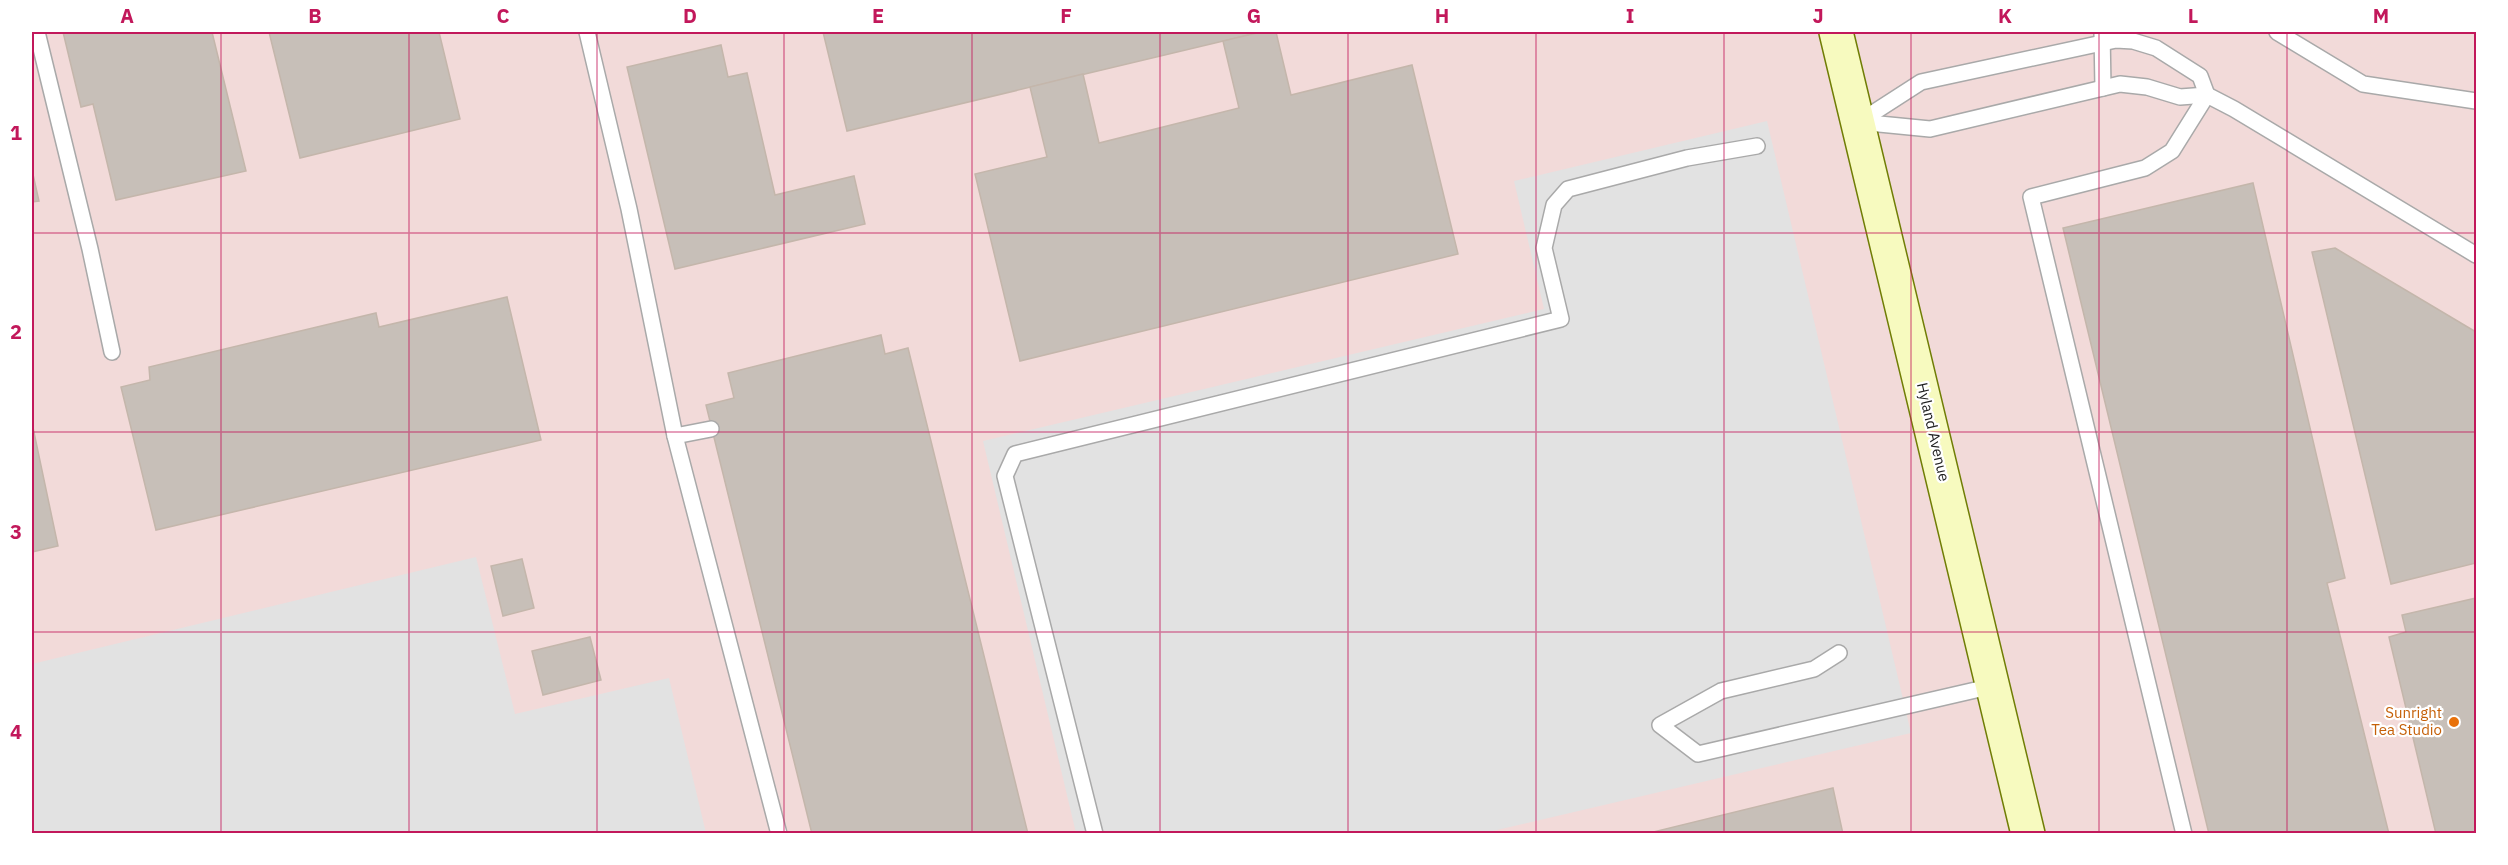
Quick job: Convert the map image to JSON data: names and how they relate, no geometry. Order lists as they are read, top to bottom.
{
  "streets": {
    "street": ["Hyland Avenue"]
  },
  "places": ["Sunright Tea Studio"],
  "grid": {
    "columns": [
      "A",
      "B",
      "C",
      "D",
      "E",
      "F",
      "G",
      "H",
      "I",
      "J",
      "K",
      "L",
      "M"
    ],
    "rows": [
      "1",
      "2",
      "3",
      "4"
    ]
  }
}
